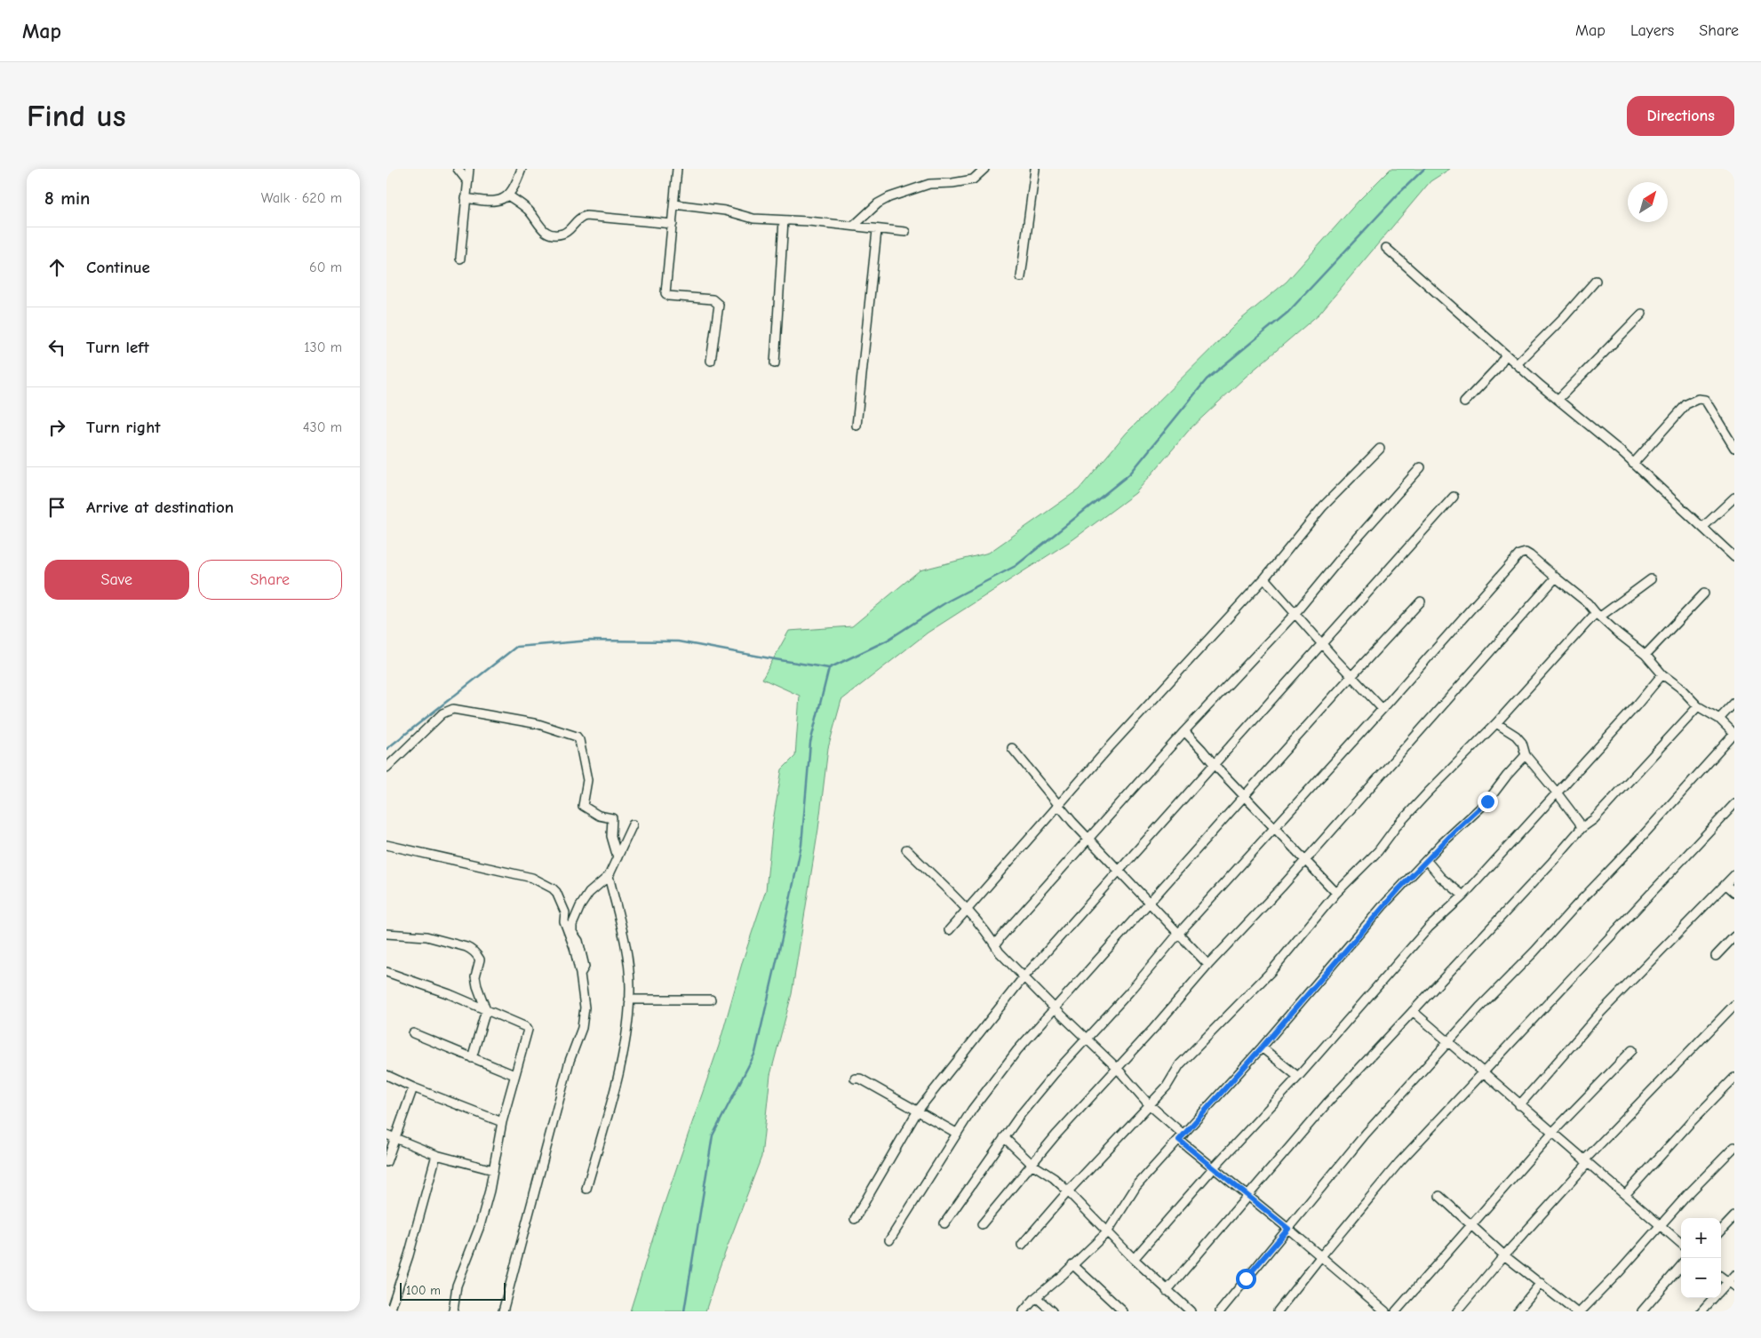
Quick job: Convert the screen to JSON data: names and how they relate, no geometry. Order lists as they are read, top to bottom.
{
  "scale_bar": "100 m",
  "north": "top right",
  "page": {
    "header": "Map",
    "nav": ["Map", "Layers", "Share"],
    "buttons": [
      "Directions",
      ["Save", "Share"]
    ],
    "title": "Find us",
    "heading": ["8 min", "Walk · 620 m"],
    "list": [
      ["Continue", "60 m"],
      ["Turn left", "130 m"],
      ["Turn right", "430 m"],
      "Arrive at destination"
    ],
    "map_buttons": ["+", "−"],
    "scale": "100 m"
  }
}
